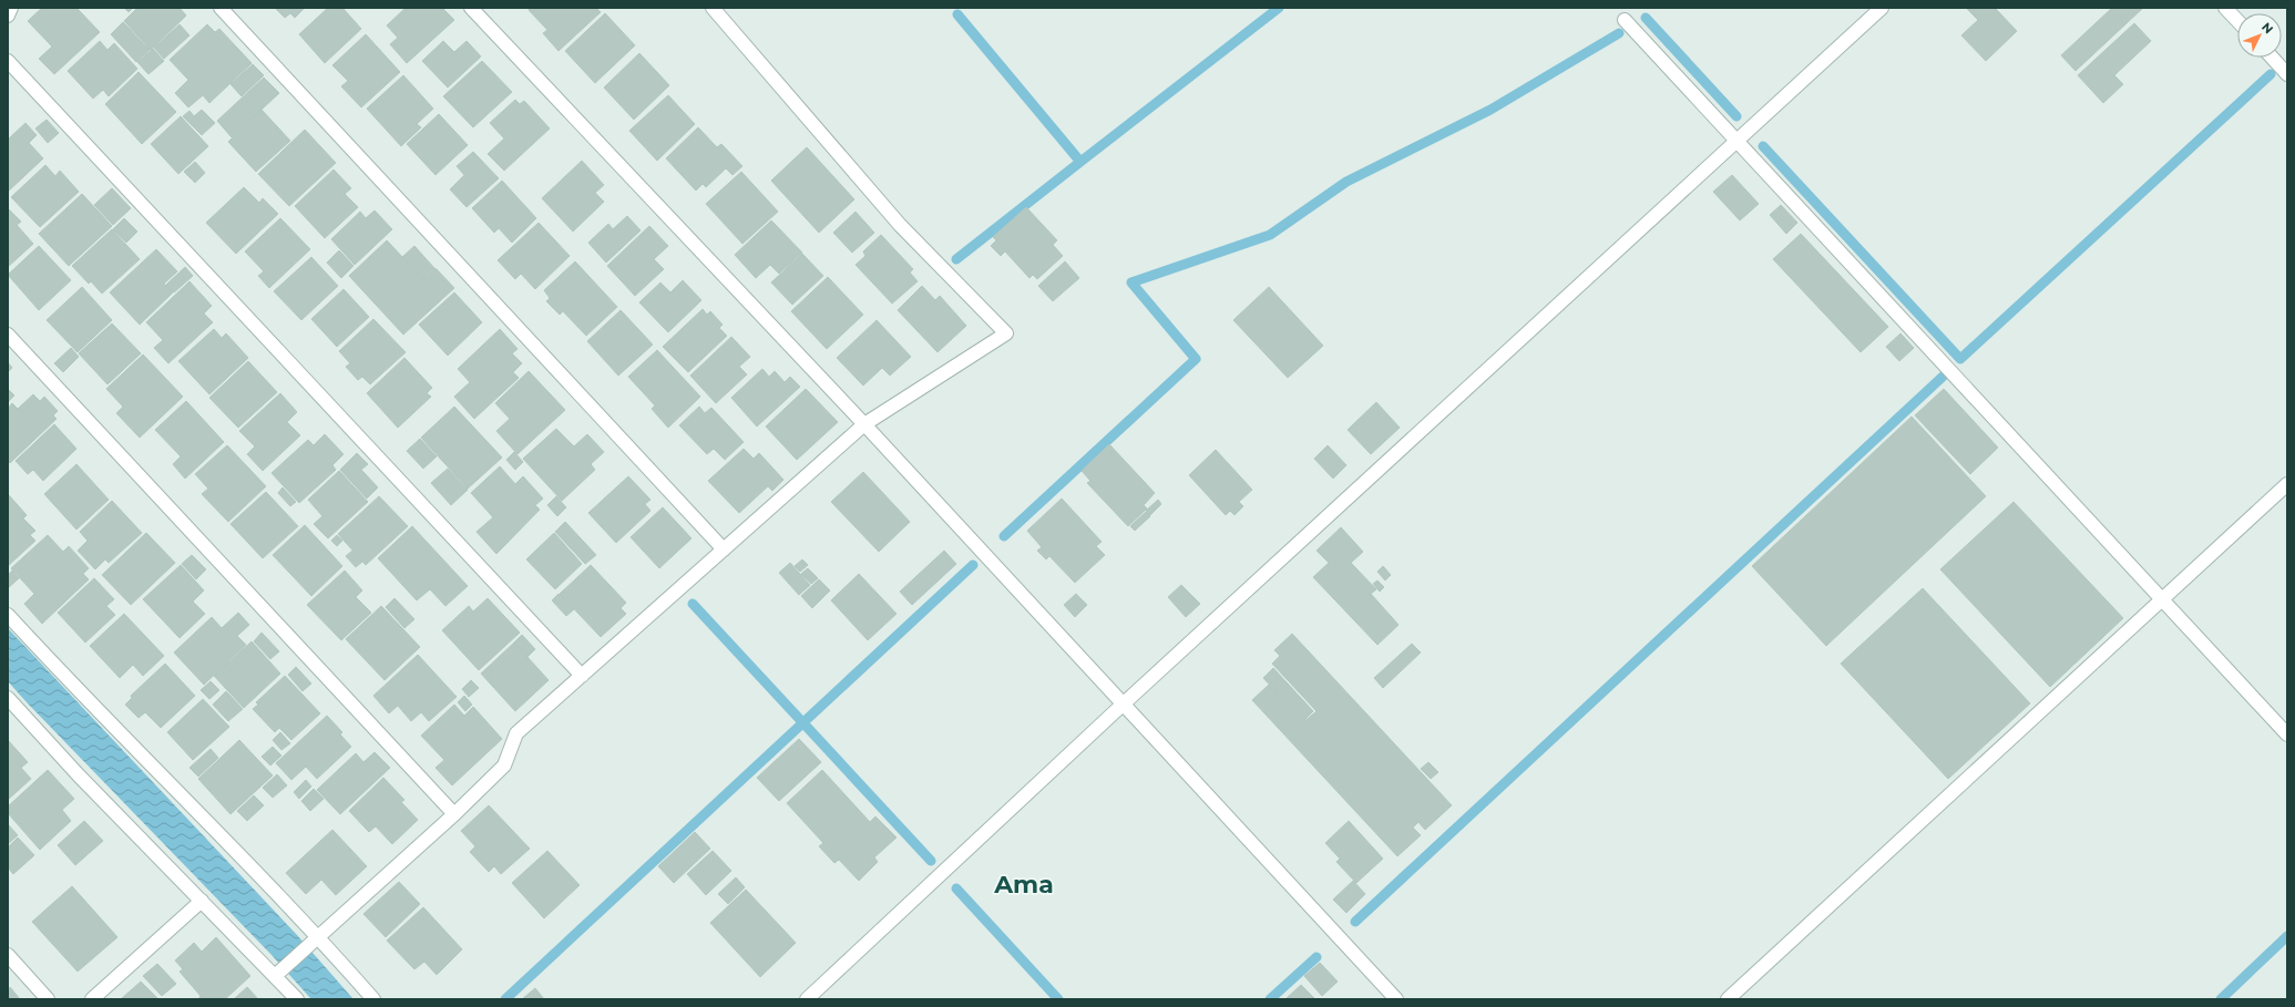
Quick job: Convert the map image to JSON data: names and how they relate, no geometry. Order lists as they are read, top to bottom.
{
  "districts": ["Ama"],
  "north": "top right"
}
